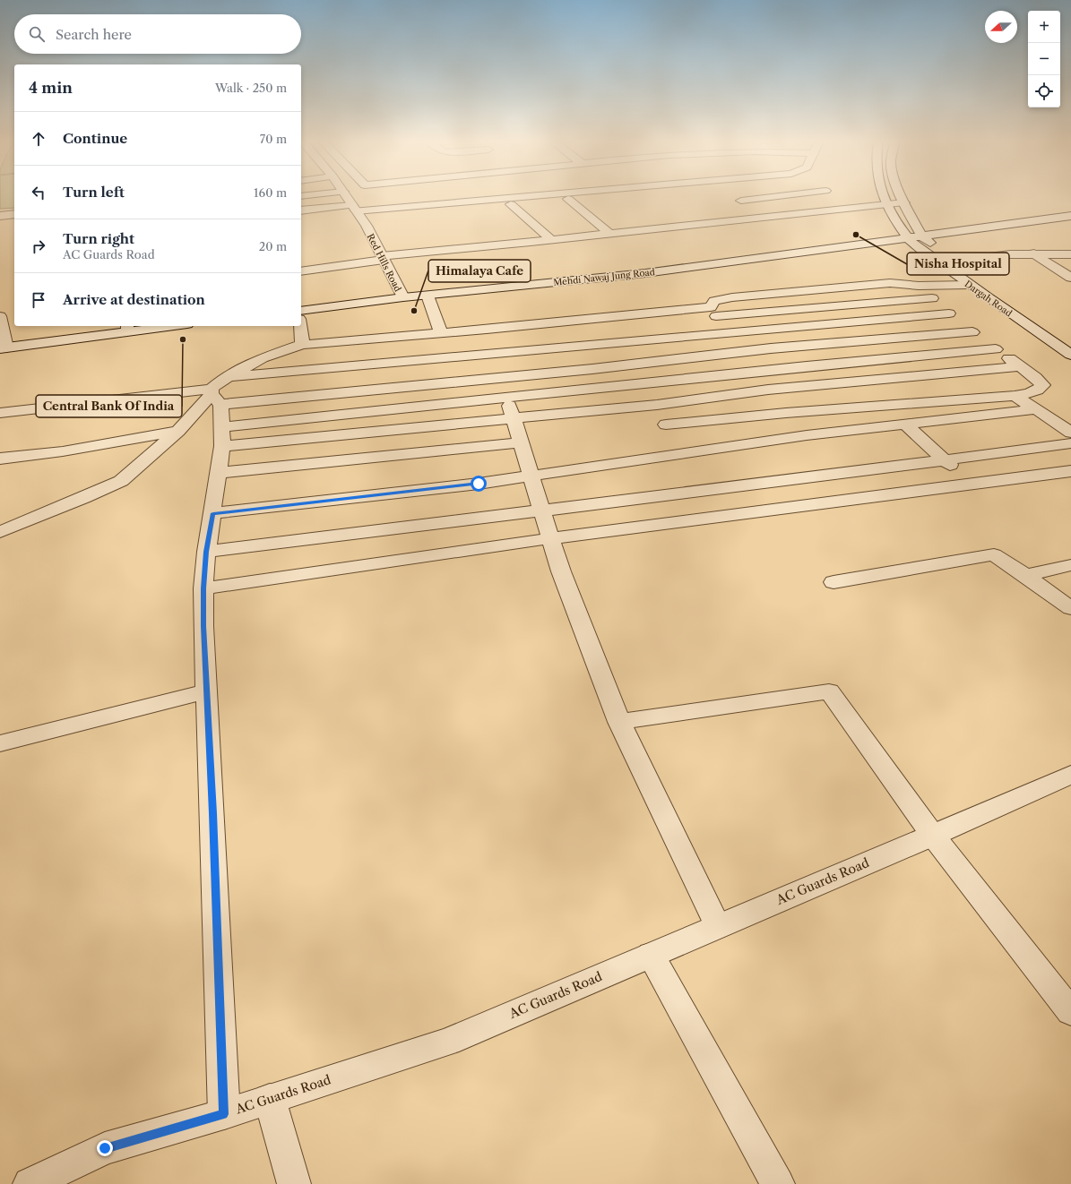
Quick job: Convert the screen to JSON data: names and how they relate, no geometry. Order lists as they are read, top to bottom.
{
  "streets": {
    "street": [
      "Red Hills Road",
      "Mehdi Nawaj Jung Road",
      "Dargah Road",
      "AC Guards Road"
    ]
  },
  "crossings": [
    ["Red Hills Road", "Mehdi Nawaj Jung Road"],
    ["Mehdi Nawaj Jung Road", "Dargah Road"]
  ],
  "places": ["Nisha Hospital", "Himalaya Cafe", "Central Bank Of India"],
  "north": "left",
  "page": {
    "map_buttons": ["+", "−"],
    "search": "Search here",
    "heading": ["4 min", "Walk · 250 m"],
    "list": [
      ["Continue", "70 m"],
      ["Turn left", "160 m"],
      ["Turn right", "AC Guards Road", "20 m"],
      "Arrive at destination"
    ]
  }
}
